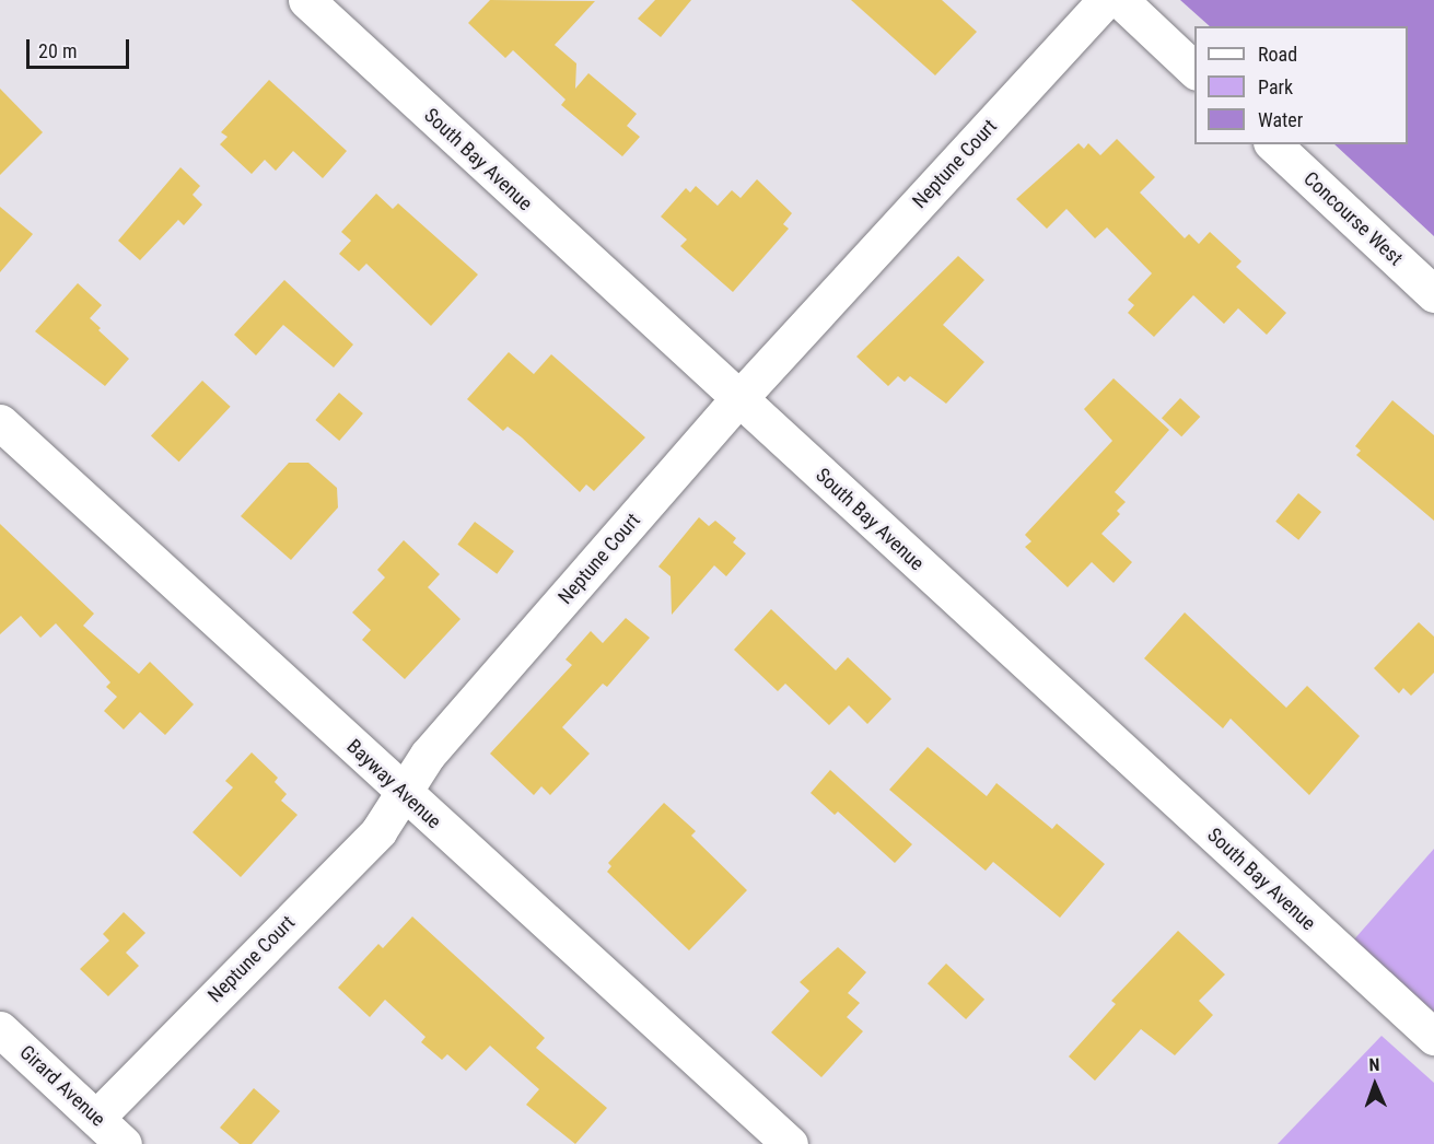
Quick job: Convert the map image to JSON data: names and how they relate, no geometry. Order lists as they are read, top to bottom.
{
  "streets": {
    "street": [
      "South Bay Avenue",
      "Neptune Court",
      "Concourse West",
      "Bayway Avenue",
      "Girard Avenue"
    ]
  },
  "crossings": [
    ["South Bay Avenue", "Neptune Court"],
    ["Neptune Court", "Bayway Avenue"],
    ["Neptune Court", "Girard Avenue"]
  ],
  "legend": ["Road", "Park", "Water"],
  "scale_bar": "20 m",
  "north": "top"
}
